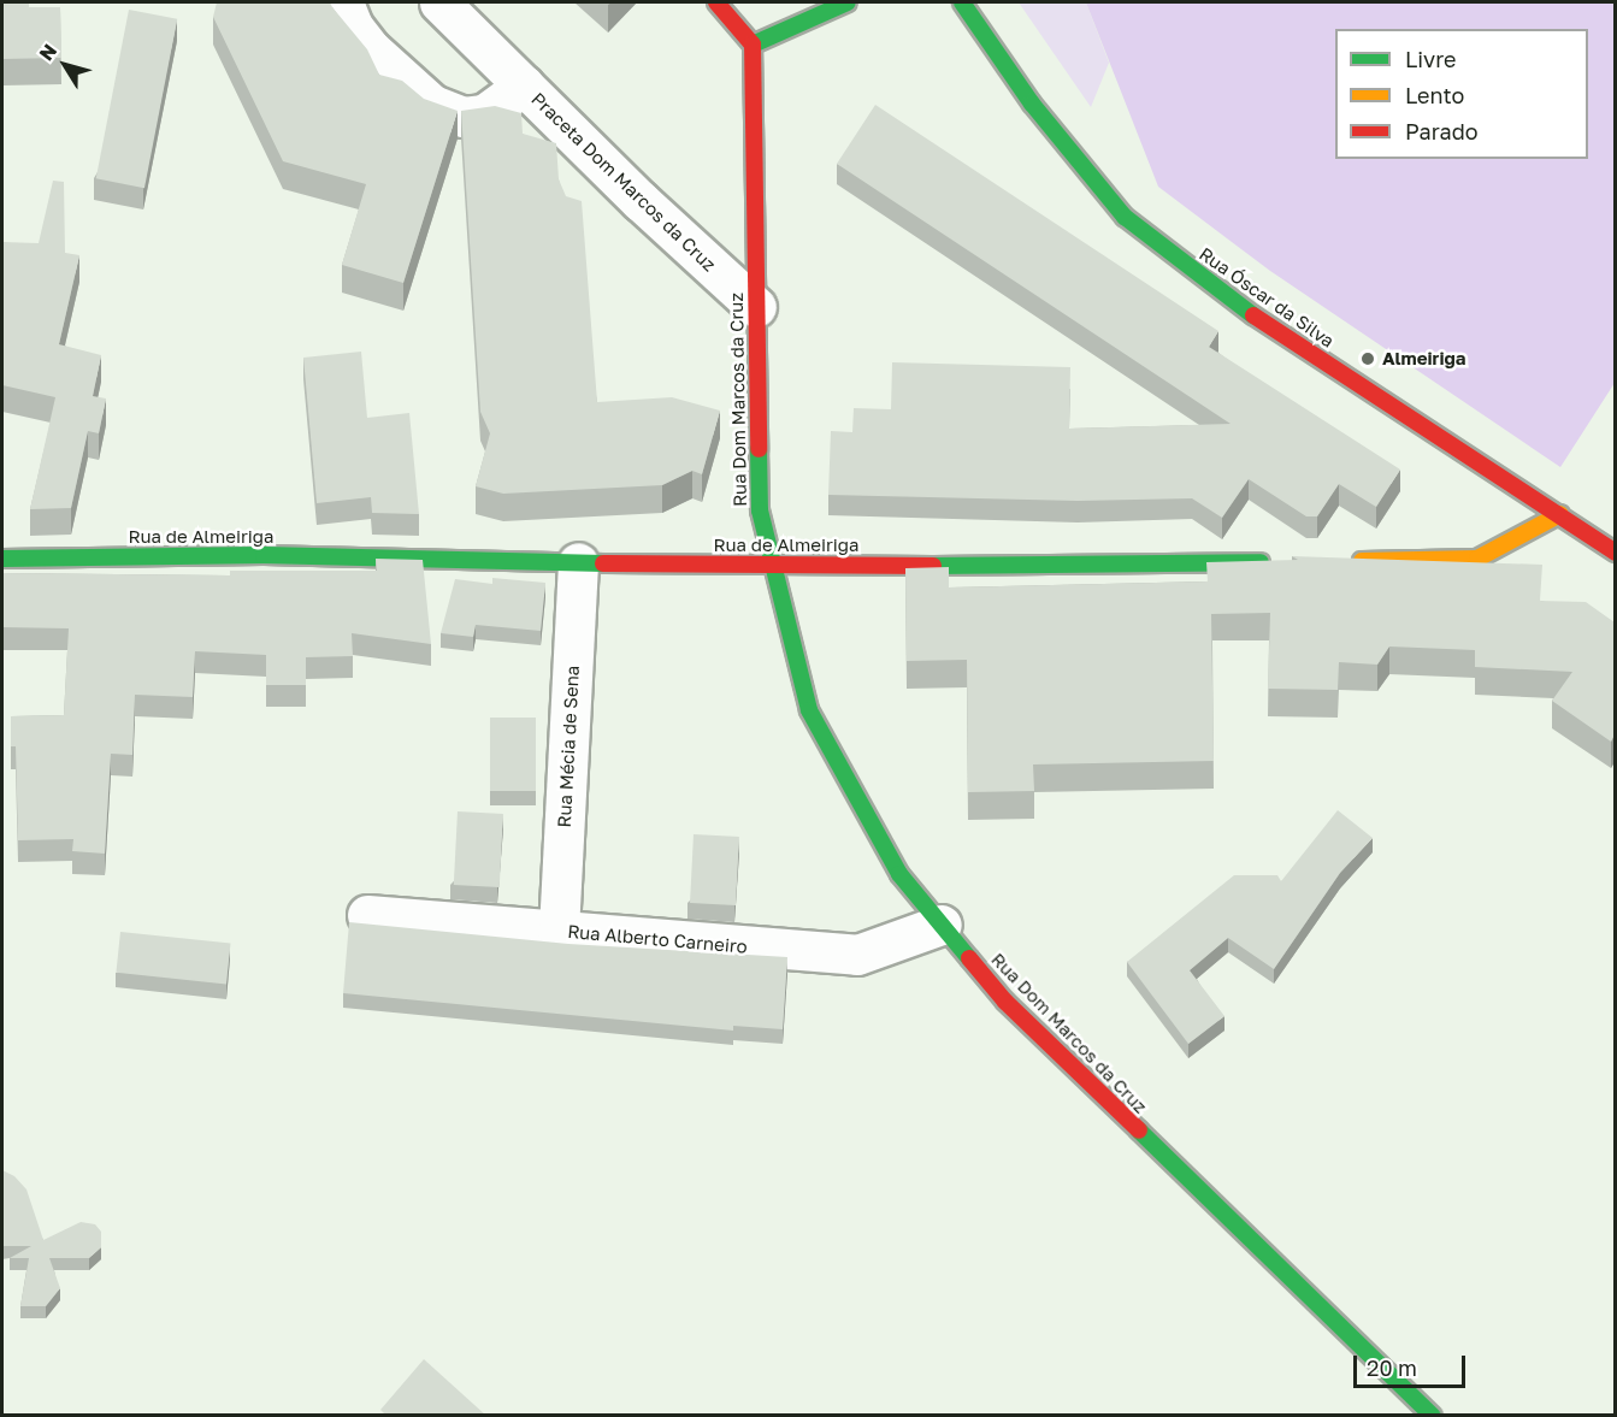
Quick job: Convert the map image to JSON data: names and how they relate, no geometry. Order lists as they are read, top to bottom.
{
  "streets": {
    "street": [
      "Praceta Dom Marcos da Cruz",
      "Rua Óscar da Silva",
      "Rua Dom Marcos da Cruz",
      "Rua de Almeiriga",
      "Rua Mécia de Sena",
      "Rua Alberto Carneiro"
    ]
  },
  "crossings": [
    ["Praceta Dom Marcos da Cruz", "Rua Dom Marcos da Cruz"],
    ["Rua Dom Marcos da Cruz", "Rua de Almeiriga"],
    ["Rua Dom Marcos da Cruz", "Rua Alberto Carneiro"],
    ["Rua de Almeiriga", "Rua Mécia de Sena"],
    ["Rua Mécia de Sena", "Rua Alberto Carneiro"]
  ],
  "places": ["Almeiriga"],
  "legend": ["Livre", "Lento", "Parado"],
  "scale_bar": "20 m",
  "north": "top left"
}
